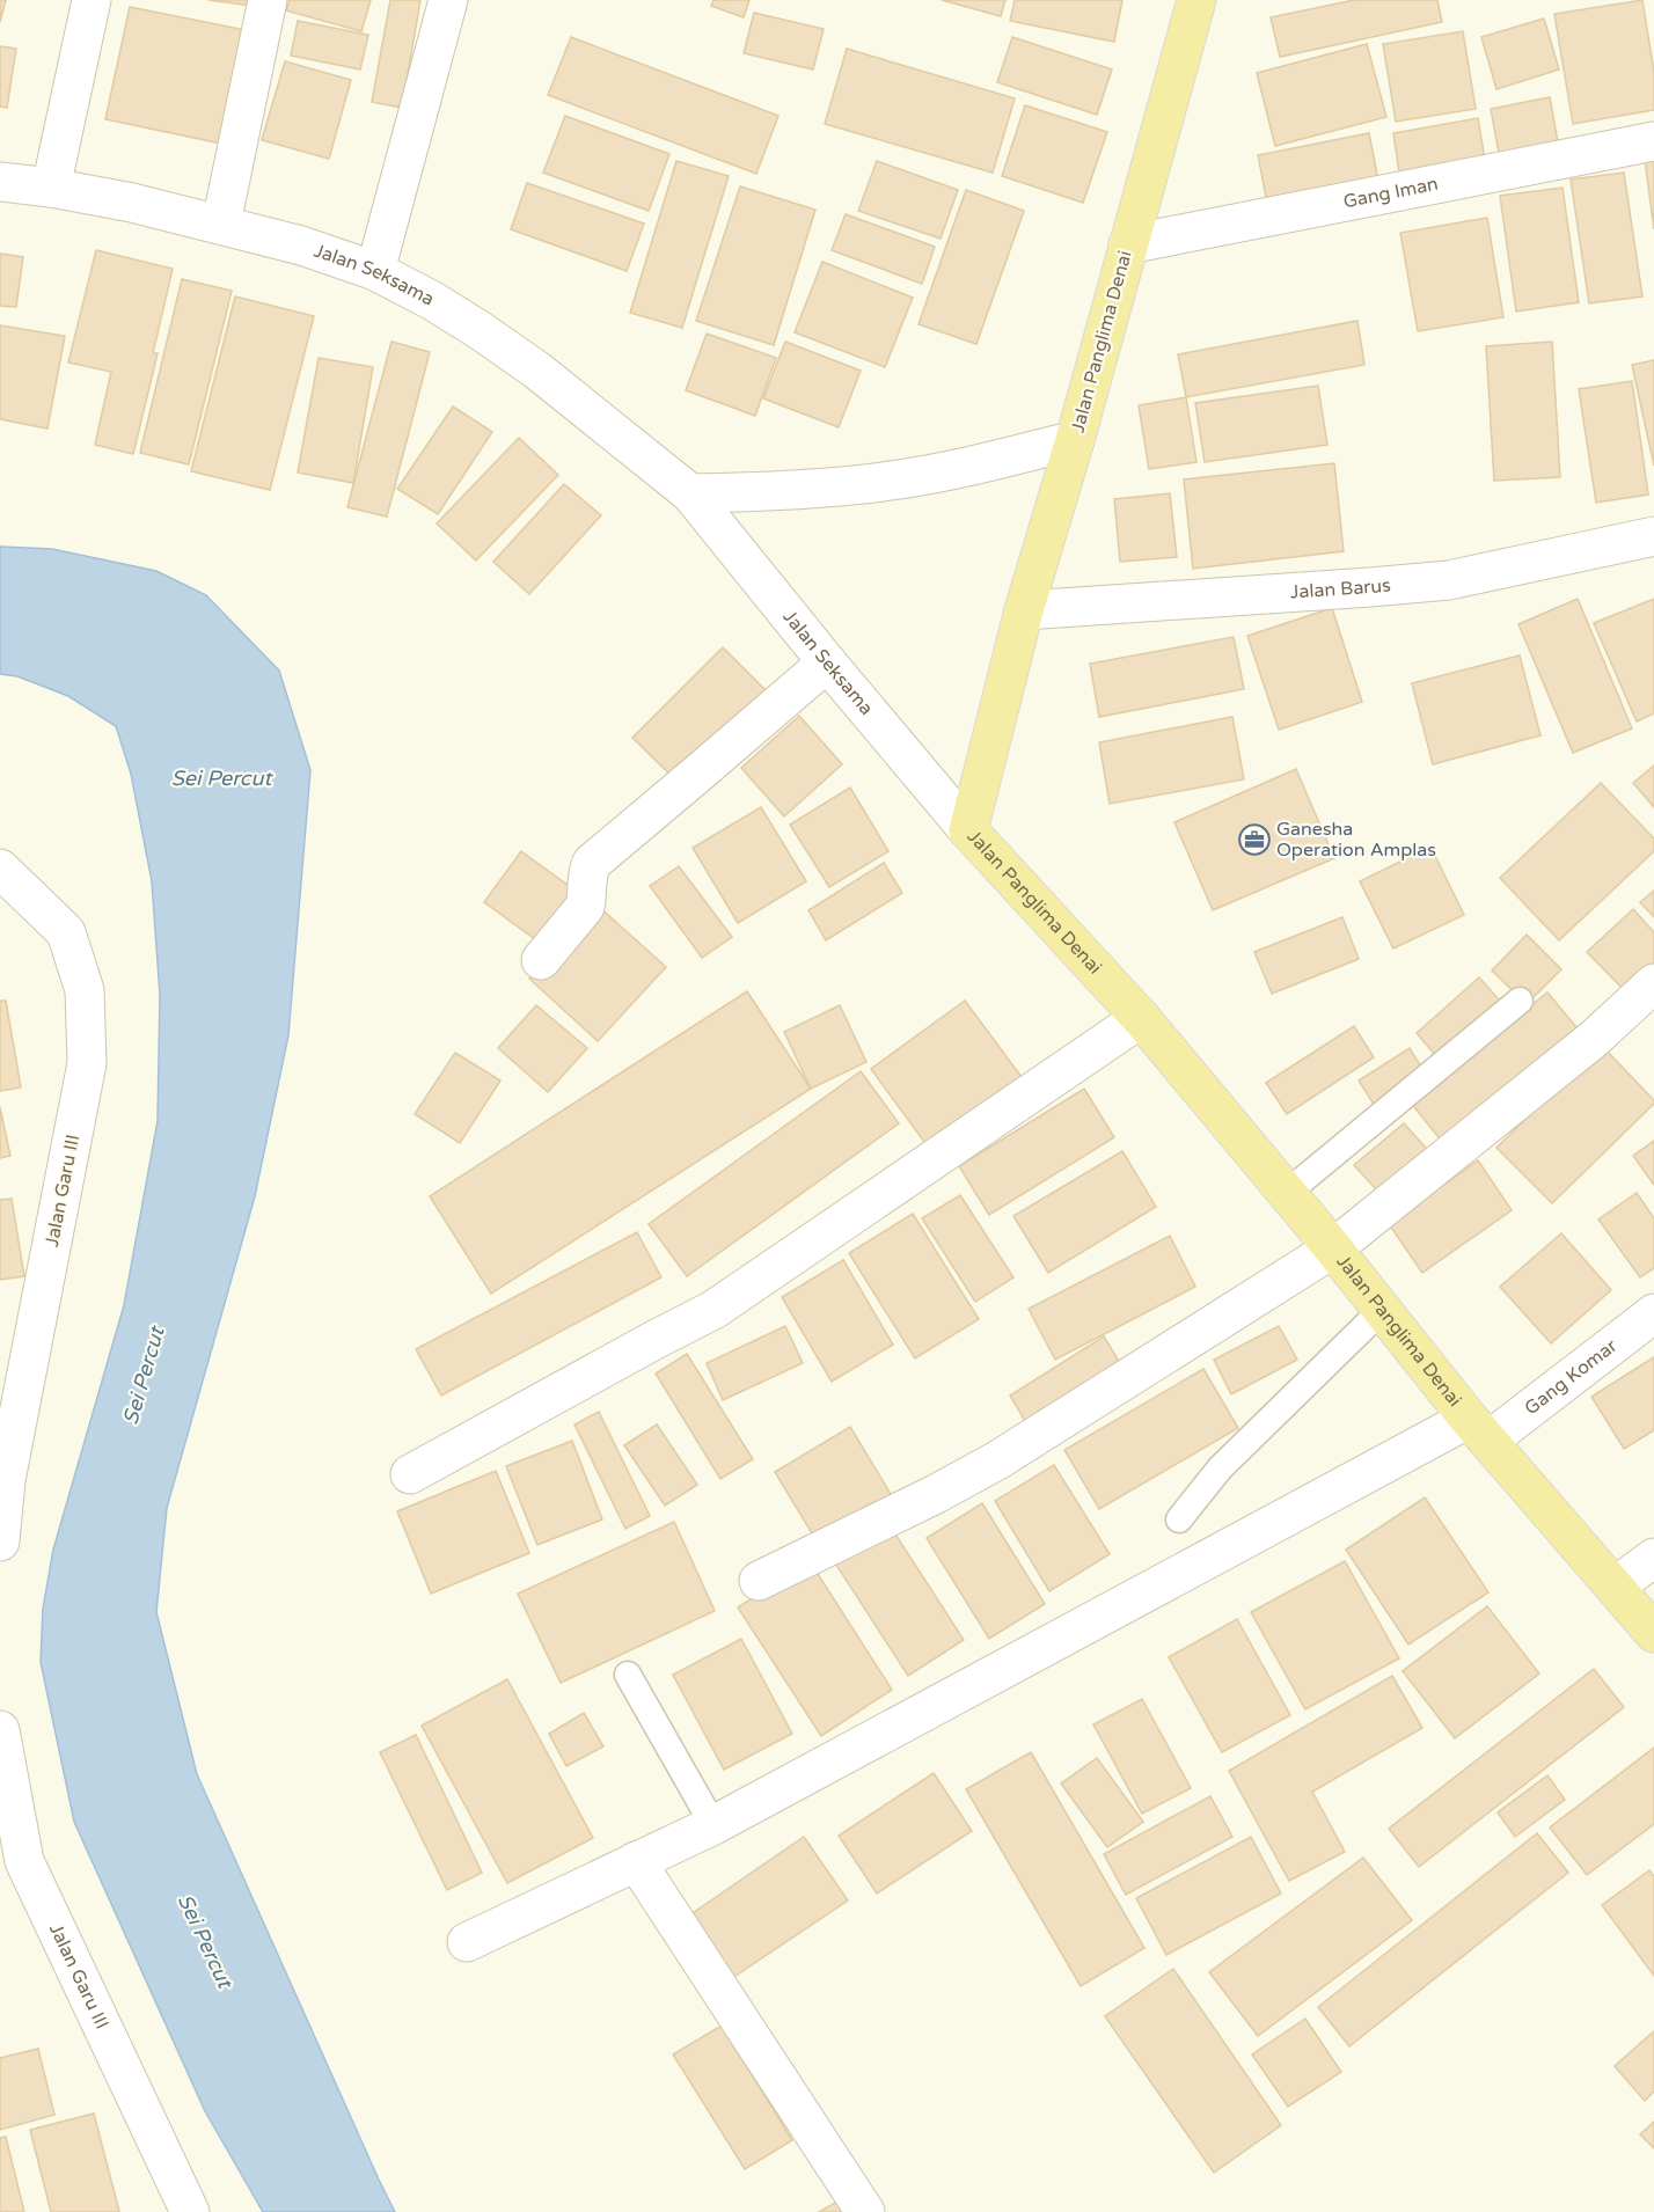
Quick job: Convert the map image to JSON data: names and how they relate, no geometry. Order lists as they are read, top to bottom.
{
  "streets": {
    "main road": ["Jalan Panglima Denai"],
    "street": [
      "Gang Iman",
      "Jalan Seksama",
      "Jalan Barus",
      "Jalan Garu III",
      "Gang Komar"
    ]
  },
  "crossings": [
    ["Gang Iman", "Jalan Panglima Denai"],
    ["Jalan Seksama", "Jalan Panglima Denai"],
    ["Jalan Panglima Denai", "Jalan Barus"],
    ["Jalan Panglima Denai", "Gang Komar"]
  ],
  "water": ["Sei Percut"],
  "places": {
    "office": ["Ganesha Operation Amplas"]
  }
}
